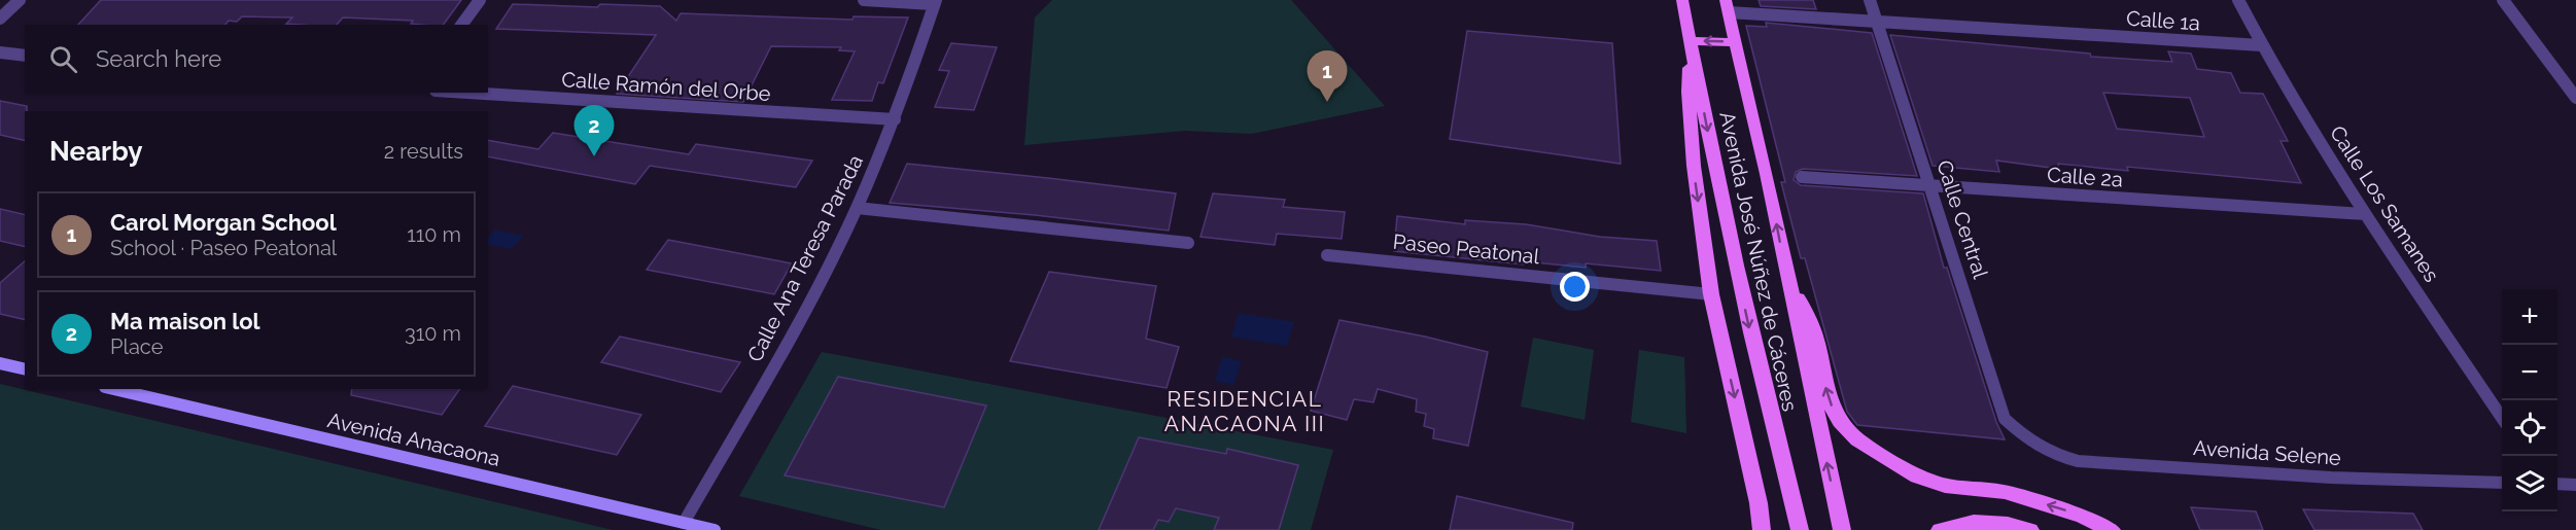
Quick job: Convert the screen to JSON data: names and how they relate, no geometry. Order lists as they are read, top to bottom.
{
  "streets": {
    "main road": ["Avenida José Núñez de Cáceres", "Avenida Anacaona"],
    "street": [
      "Calle 1a",
      "Calle Ramón del Orbe",
      "Calle 2a",
      "Calle Los Samanes",
      "Calle Central",
      "Paseo Peatonal",
      "Calle Ana Teresa Parada",
      "Avenida Selene"
    ]
  },
  "crossings": [
    ["Calle 1a", "Calle Los Samanes"],
    ["Calle 1a", "Calle Central"],
    ["Calle 1a", "Avenida José Núñez de Cáceres"],
    ["Calle Ramón del Orbe", "Calle Ana Teresa Parada"],
    ["Calle 2a", "Calle Los Samanes"],
    ["Calle 2a", "Calle Central"],
    ["Calle Central", "Avenida Selene"],
    ["Calle Ana Teresa Parada", "Avenida Anacaona"]
  ],
  "districts": ["RESIDENCIAL ANACAONA III"],
  "page": {
    "search": "Search here",
    "pins": ["1", "2"],
    "heading": ["Nearby", "2 results"],
    "list": [
      {
        "mark": "1",
        "name": "Carol Morgan School",
        "note": "School · Paseo Peatonal",
        "value": "110 m"
      },
      {
        "mark": "2",
        "name": "Ma maison lol",
        "note": "Place",
        "value": "310 m"
      }
    ],
    "map_buttons": ["+", "−"]
  }
}
